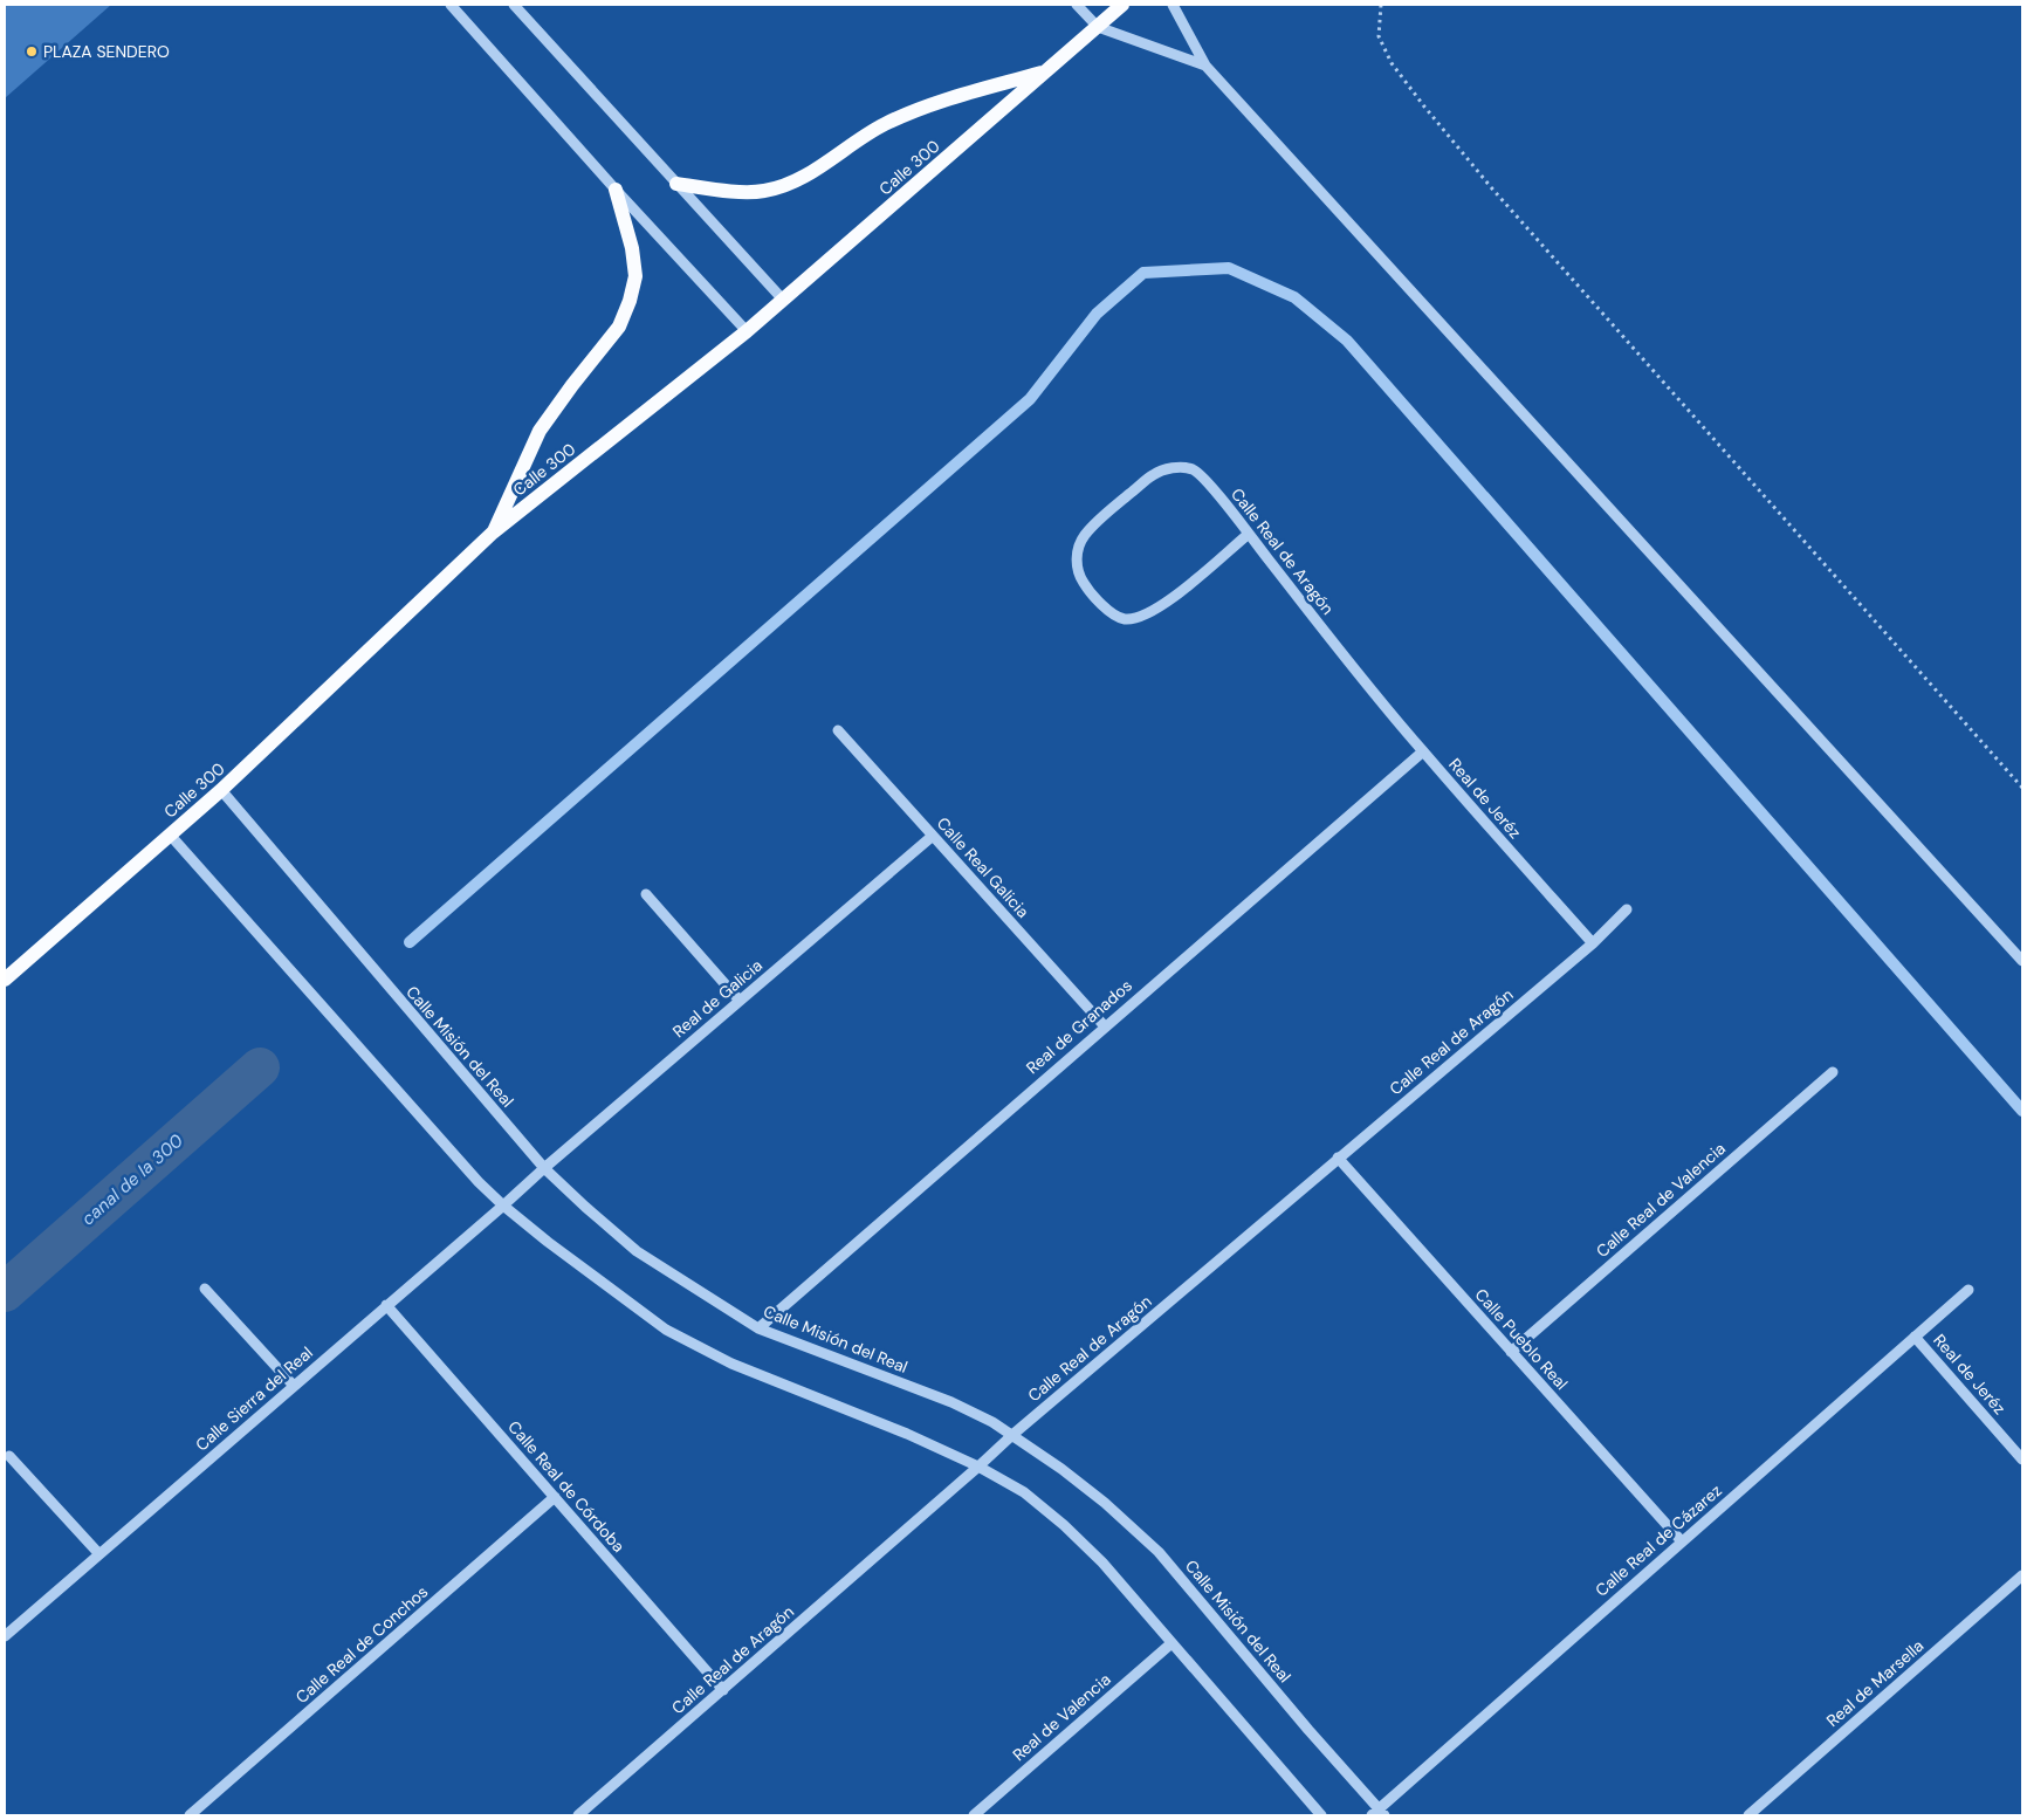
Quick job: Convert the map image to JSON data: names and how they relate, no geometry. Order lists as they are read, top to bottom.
{
  "streets": {
    "main road": ["Calle 300"],
    "street": [
      "Calle Real de Aragón",
      "Real de Jeréz",
      "Calle Real Galicia",
      "Real de Galicia",
      "Real de Granados",
      "Calle Misión del Real",
      "Calle Real de Valencia",
      "Calle Pueblo Real",
      "Calle Sierra del Real",
      "Calle Real de Córdoba",
      "Calle Real de Cázarez",
      "Calle Real de Conchos",
      "Real de Marsella",
      "Real de Valencia"
    ]
  },
  "crossings": [
    ["Calle 300", "Calle Misión del Real"],
    ["Calle Real de Aragón", "Real de Jeréz"],
    ["Calle Real de Aragón", "Calle Misión del Real"],
    ["Calle Real de Aragón", "Calle Pueblo Real"],
    ["Calle Real de Aragón", "Calle Real de Córdoba"],
    ["Real de Jeréz", "Real de Granados"],
    ["Real de Jeréz", "Calle Real de Cázarez"],
    ["Calle Real Galicia", "Real de Galicia"],
    ["Calle Real Galicia", "Real de Granados"],
    ["Real de Galicia", "Calle Misión del Real"],
    ["Real de Galicia", "Calle Sierra del Real"],
    ["Real de Granados", "Calle Misión del Real"],
    ["Calle Misión del Real", "Calle Real de Cázarez"],
    ["Calle Real de Valencia", "Calle Pueblo Real"],
    ["Calle Pueblo Real", "Calle Real de Cázarez"],
    ["Calle Sierra del Real", "Calle Real de Córdoba"],
    ["Calle Real de Córdoba", "Calle Real de Conchos"]
  ],
  "water": ["canal de la 300"],
  "places": ["PLAZA SENDERO"]
}
